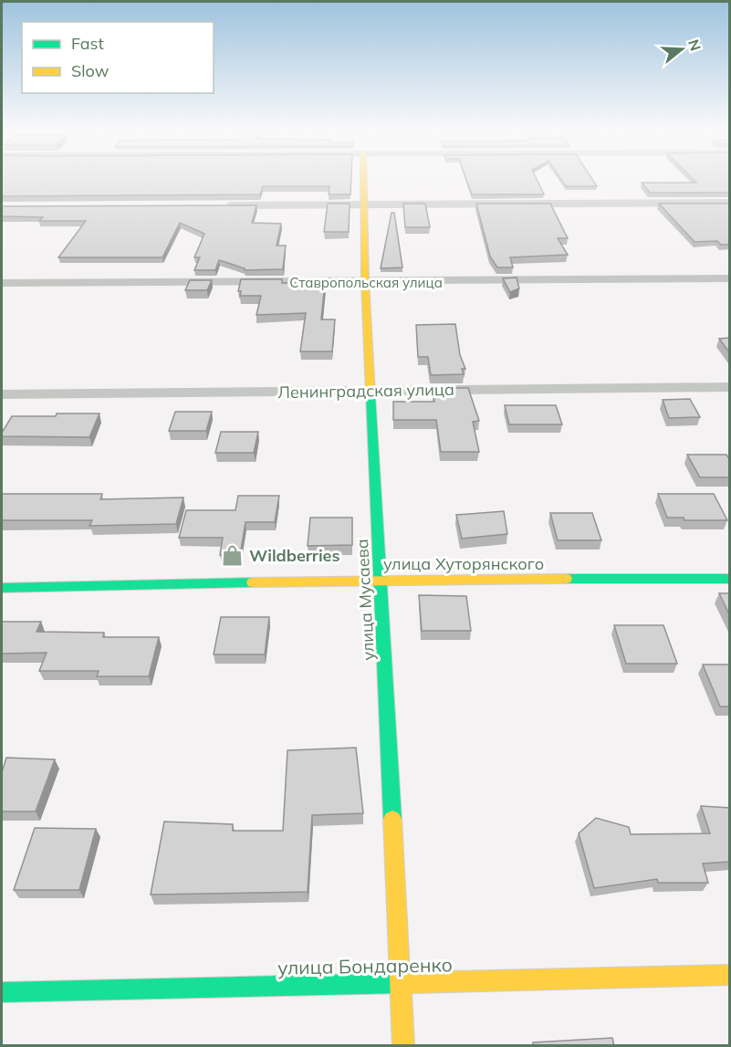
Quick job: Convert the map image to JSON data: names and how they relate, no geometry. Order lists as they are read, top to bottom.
{
  "streets": {
    "street": [
      "Ставропольская улица",
      "Ленинградская улица",
      "улица Хуторянского",
      "улица Мусаева",
      "улица Бондаренко"
    ]
  },
  "crossings": [
    ["Ставропольская улица", "улица Мусаева"],
    ["Ленинградская улица", "улица Мусаева"],
    ["улица Хуторянского", "улица Мусаева"],
    ["улица Мусаева", "улица Бондаренко"]
  ],
  "places": {
    "shop": ["Wildberries"]
  },
  "legend": ["Fast", "Slow"],
  "north": "right"
}
